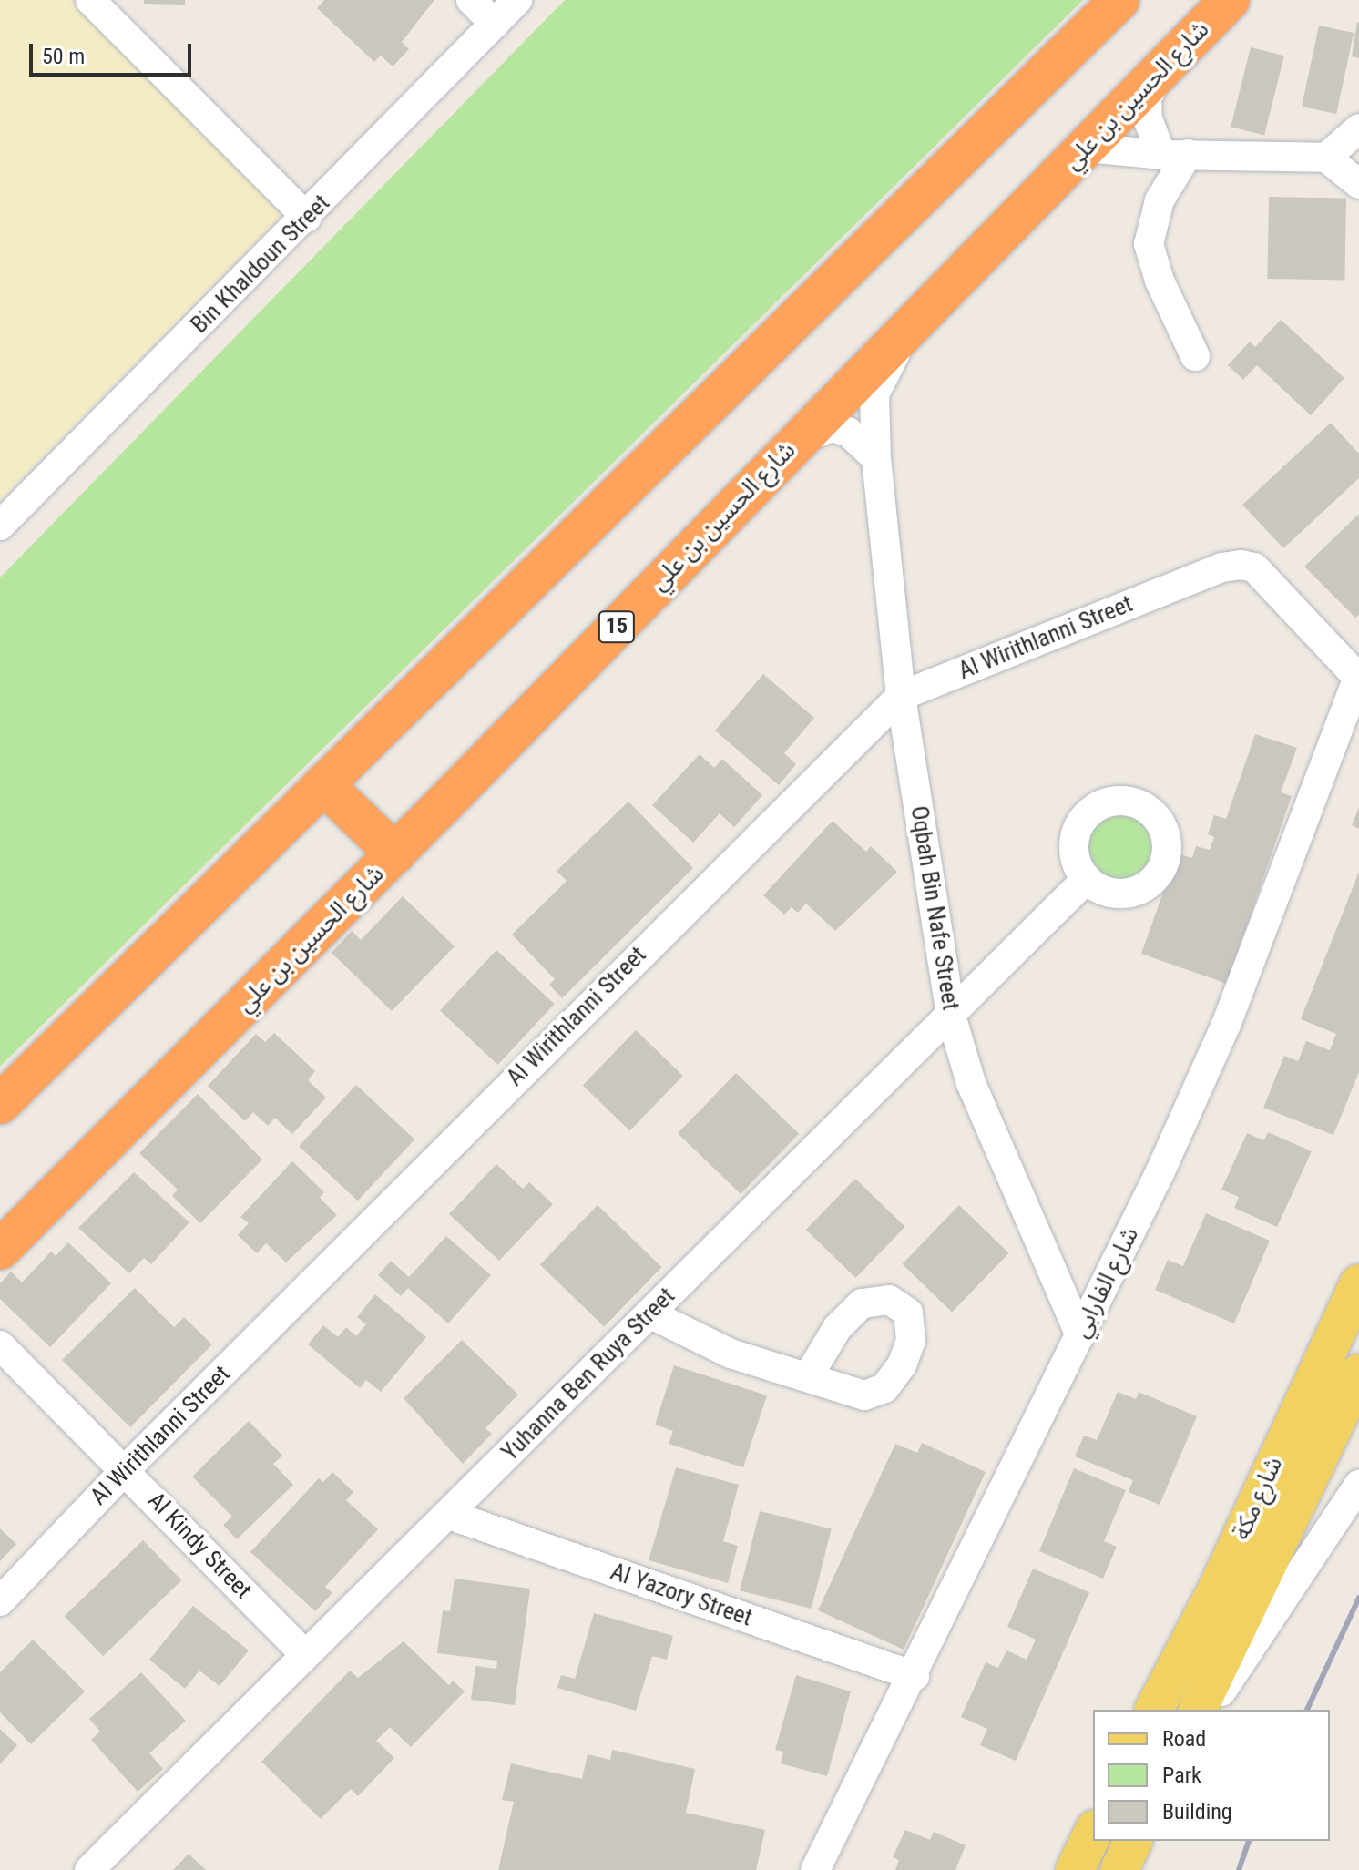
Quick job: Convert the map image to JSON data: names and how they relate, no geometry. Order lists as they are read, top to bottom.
{
  "streets": {
    "highway": ["شارع الحسين بن علي", "15"],
    "main road": ["شارع مكة"],
    "street": [
      "Bin Khaldoun Street",
      "Al Wirithlanni Street",
      "Oqbah Bin Nafe Street",
      "شارع الفارابي",
      "Yuhanna Ben Ruya Street",
      "Al Kindy Street",
      "Al Yazory Street"
    ]
  },
  "crossings": [
    ["شارع الحسين بن علي", "Oqbah Bin Nafe Street"],
    ["Al Wirithlanni Street", "Oqbah Bin Nafe Street"],
    ["Al Wirithlanni Street", "شارع الفارابي"],
    ["Al Wirithlanni Street", "Al Kindy Street"],
    ["Oqbah Bin Nafe Street", "شارع الفارابي"],
    ["Oqbah Bin Nafe Street", "Yuhanna Ben Ruya Street"],
    ["شارع الفارابي", "Al Yazory Street"],
    ["Yuhanna Ben Ruya Street", "Al Kindy Street"],
    ["Yuhanna Ben Ruya Street", "Al Yazory Street"]
  ],
  "legend": ["Road", "Park", "Building"],
  "scale_bar": "50 m"
}
